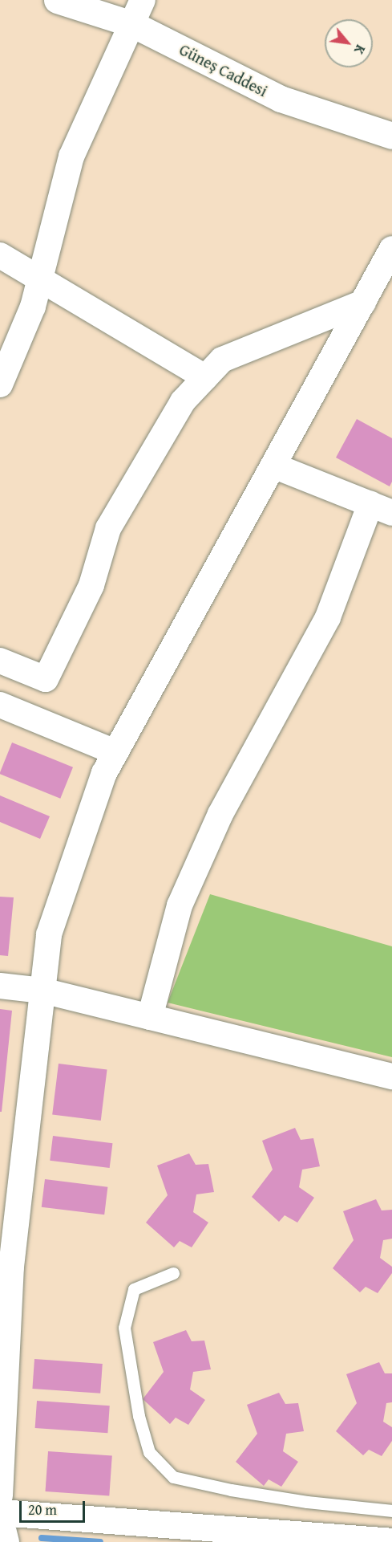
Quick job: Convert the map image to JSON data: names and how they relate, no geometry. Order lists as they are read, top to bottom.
{
  "streets": {
    "street": ["Güneş Caddesi"]
  },
  "scale_bar": "20 m",
  "north": "bottom right"
}
